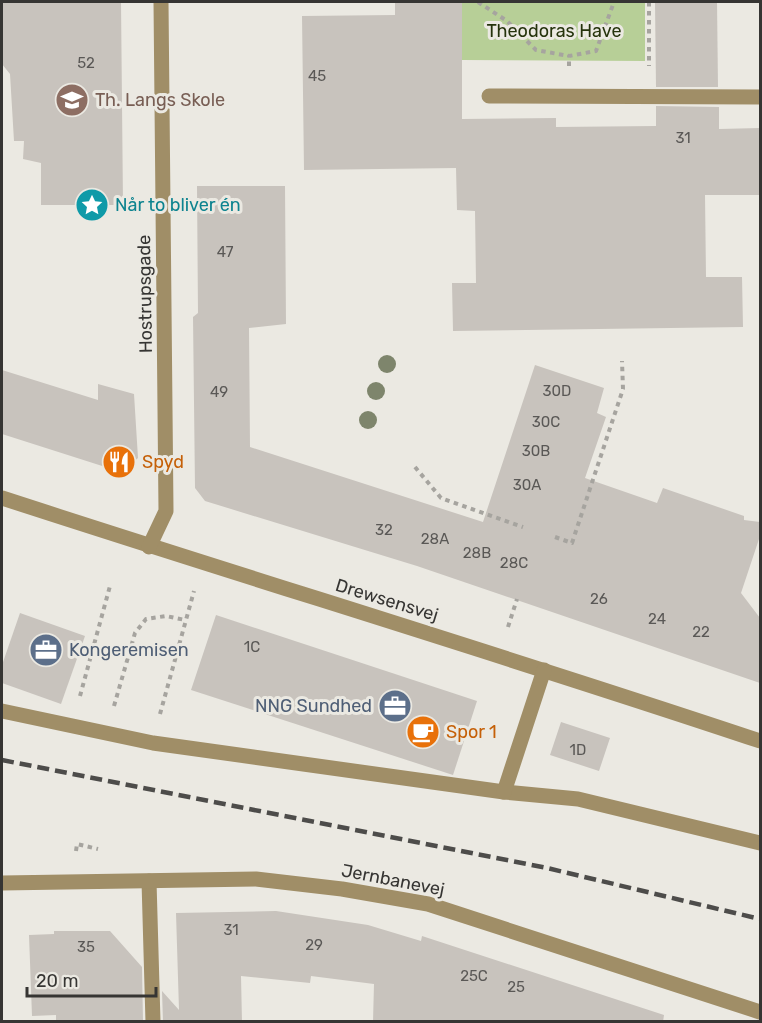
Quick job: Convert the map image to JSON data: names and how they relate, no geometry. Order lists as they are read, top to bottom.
{
  "streets": {
    "street": ["Hostrupsgade", "Drewsensvej", "Jernbanevej"]
  },
  "crossings": [
    ["Hostrupsgade", "Drewsensvej"]
  ],
  "parks": ["Theodoras Have"],
  "places": {
    "school or university": ["Th. Langs Skole"],
    "place": ["Når to bliver én"],
    "restaurant": ["Spyd"],
    "office": ["Kongeremisen", "NNG Sundhed"],
    "cafe": ["Spor 1"]
  },
  "house_numbers": [
    "52",
    "45",
    "31",
    "47",
    "30D",
    "49",
    "30C",
    "30B",
    "30A",
    "32",
    "28A",
    "28B",
    "28C",
    "26",
    "24",
    "22",
    "1C",
    "1D",
    "31",
    "29",
    "35",
    "25C",
    "25"
  ],
  "scale_bar": "20 m"
}
